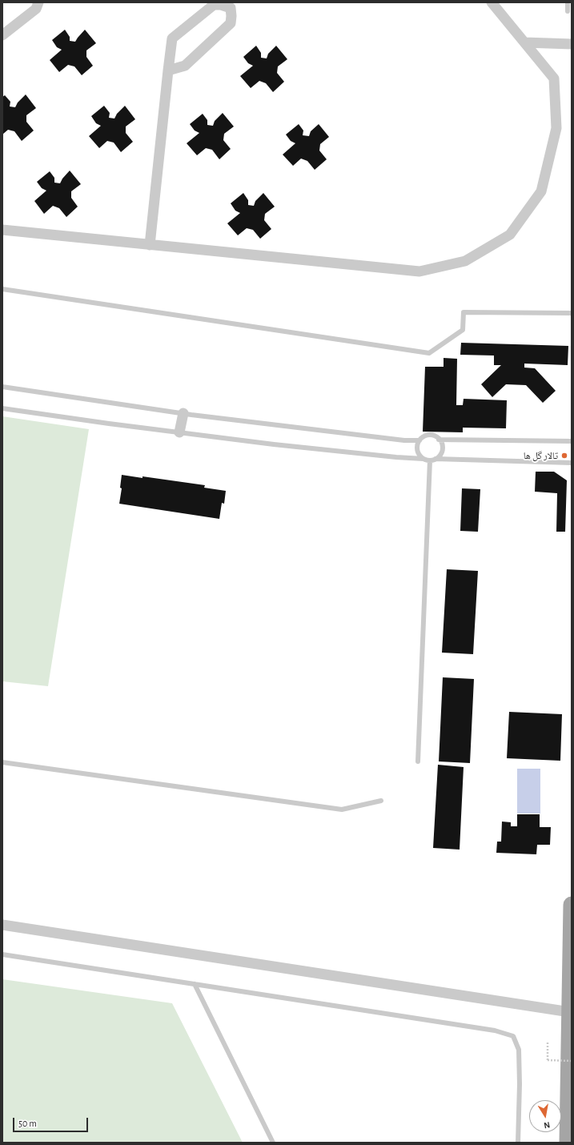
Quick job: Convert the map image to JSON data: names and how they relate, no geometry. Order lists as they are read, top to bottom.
{
  "places": ["تالار گل ها"],
  "scale_bar": "50 m",
  "north": "bottom"
}
